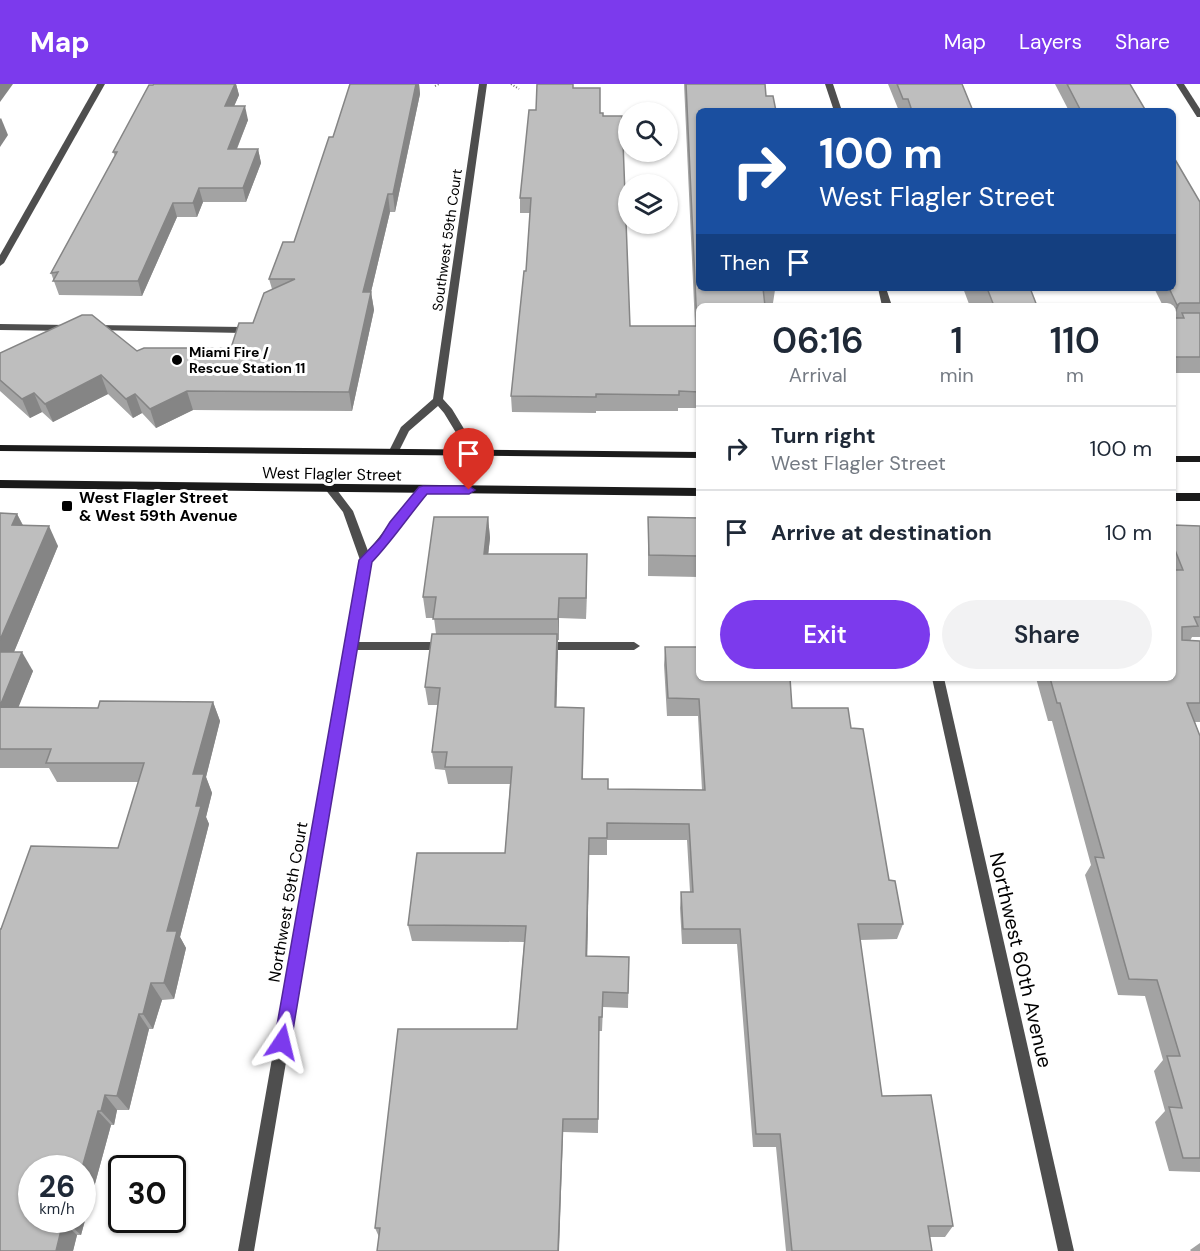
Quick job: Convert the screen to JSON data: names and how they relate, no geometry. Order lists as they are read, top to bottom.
{
  "streets": {
    "main road": ["West Flagler Street"],
    "street": ["Southwest 59th Court", "Northwest 59th Court", "Northwest 60th Avenue"]
  },
  "places": {
    "other": ["Miami Fire / Rescue Station 11"],
    "transit": ["West Flagler Street & West 59th Avenue"]
  },
  "page": {
    "header": "Map",
    "nav": ["Map", "Layers", "Share"],
    "turn": ["100 m", "West Flagler Street"],
    "then": "Then",
    "eta": [
      "06:16",
      "Arrival",
      "1",
      "min",
      "110",
      "m"
    ],
    "list": [
      {
        "name": "Turn right",
        "note": "West Flagler Street",
        "value": "100 m"
      },
      {
        "name": "Arrive at destination",
        "value": "10 m"
      }
    ],
    "buttons": ["Exit", "Share"],
    "speed": "26 km/h",
    "limit": "30"
  }
}
